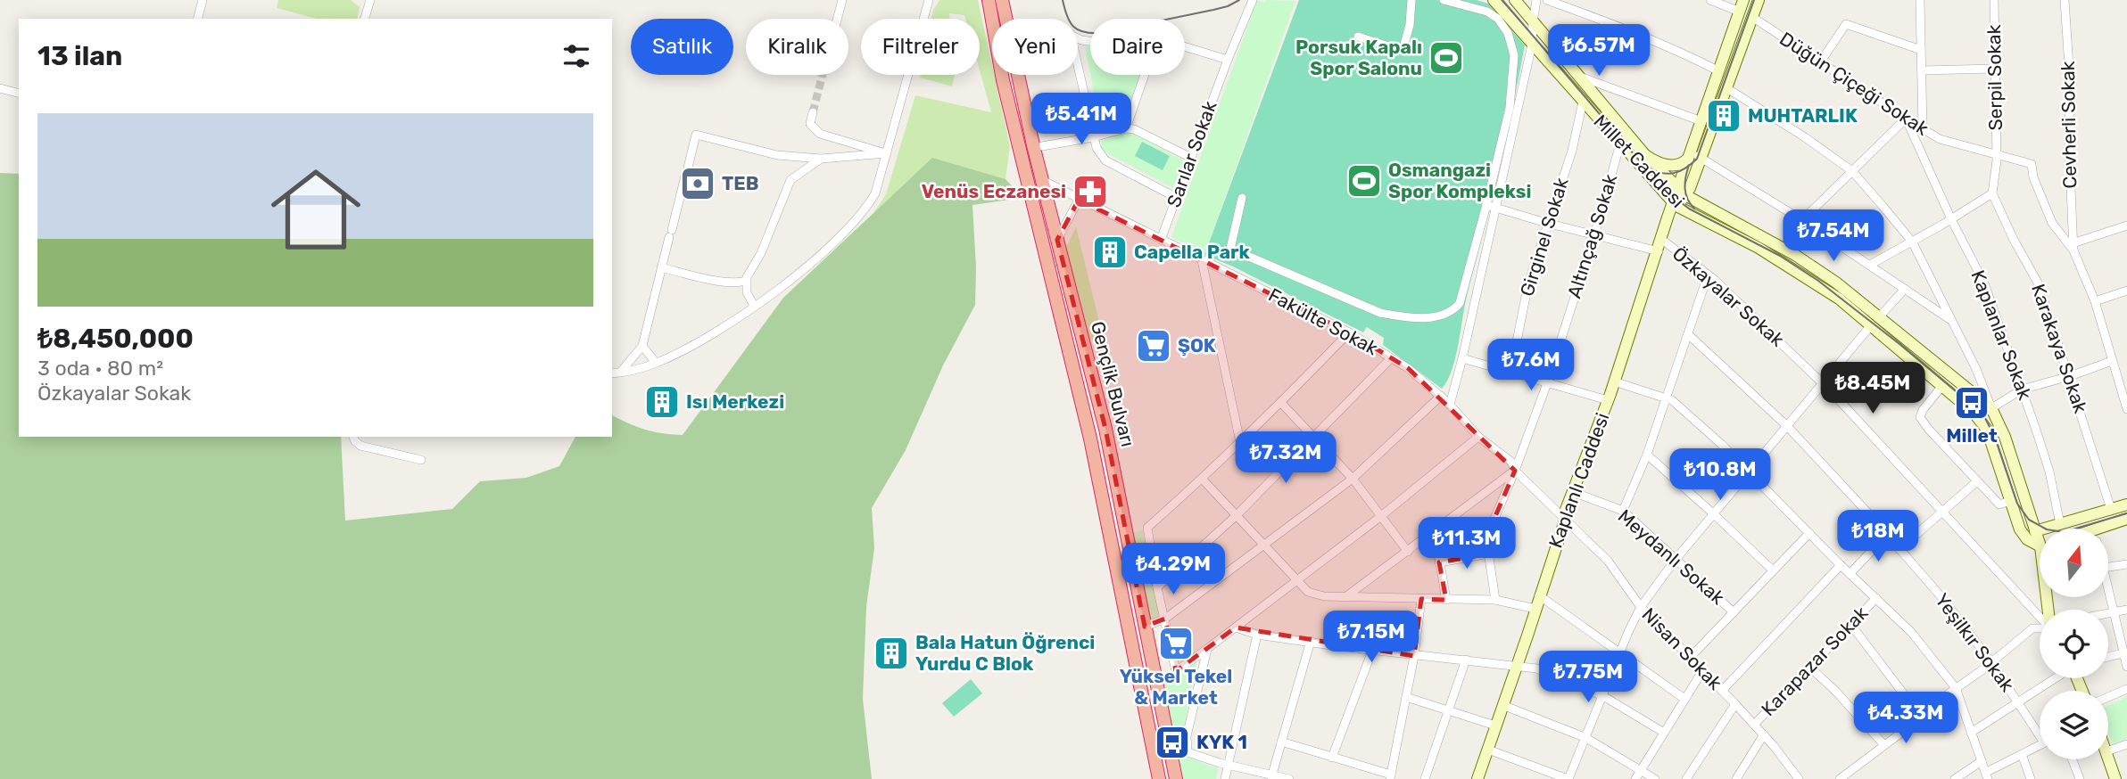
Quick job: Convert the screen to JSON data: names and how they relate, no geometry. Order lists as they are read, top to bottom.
{
  "streets": {
    "highway": ["Gençlik Bulvarı"],
    "main road": ["Millet Caddesi", "Kaplanlı Caddesi"],
    "street": [
      "Serpil Sokak",
      "Düğün Çiçeği Sokak",
      "Cevherli Sokak",
      "Sarılar Sokak",
      "Altınçağ Sokak",
      "Girginel Sokak",
      "Özkayalar Sokak",
      "Fakülte Sokak",
      "Kaplanlar Sokak",
      "Karakaya Sokak",
      "Meydanlı Sokak",
      "Yeşilkır Sokak",
      "Nisan Sokak",
      "Karapazar Sokak"
    ]
  },
  "crossings": [
    ["Serpil Sokak", "Düğün Çiçeği Sokak"],
    ["Serpil Sokak", "Karakaya Sokak"],
    ["Düğün Çiçeği Sokak", "Cevherli Sokak"],
    ["Düğün Çiçeği Sokak", "Kaplanlar Sokak"],
    ["Düğün Çiçeği Sokak", "Kaplanlı Caddesi"],
    ["Sarılar Sokak", "Fakülte Sokak"],
    ["Millet Caddesi", "Altınçağ Sokak"],
    ["Millet Caddesi", "Girginel Sokak"],
    ["Millet Caddesi", "Kaplanlı Caddesi"],
    ["Altınçağ Sokak", "Fakülte Sokak"],
    ["Özkayalar Sokak", "Kaplanlı Caddesi"],
    ["Fakülte Sokak", "Gençlik Bulvarı"],
    ["Fakülte Sokak", "Kaplanlı Caddesi"],
    ["Fakülte Sokak", "Nisan Sokak"],
    ["Kaplanlı Caddesi", "Meydanlı Sokak"],
    ["Kaplanlı Caddesi", "Nisan Sokak"],
    ["Nisan Sokak", "Karapazar Sokak"]
  ],
  "places": {
    "sports": ["Porsuk Kapalı Spor Salonu", "Osmangazi Spor Kompleksi"],
    "building": [
      "MUHTARLIK",
      "Capella Park",
      "Isı Merkezi",
      "Bala Hatun Öğrenci Yurdu C Blok"
    ],
    "bank": ["TEB"],
    "pharmacy": ["Venüs Eczanesi"],
    "supermarket": ["ŞOK", "Yüksel Tekel & Market"],
    "bus stop": ["Millet", "KYK 1"]
  },
  "north": "top",
  "page": {
    "chip": [
      "Satılık",
      "Kiralık",
      "Filtreler",
      "Yeni",
      "Daire"
    ],
    "heading": "13 ilan",
    "price": [
      "₺6.57M",
      "₺5.41M",
      "₺7.54M",
      "₺7.6M",
      "₺8.45M",
      "₺7.32M",
      "₺10.8M",
      "₺18M",
      "₺11.3M",
      "₺4.29M",
      "₺7.15M",
      "₺7.75M",
      "₺4.33M"
    ],
    "list": [
      {
        "name": "₺8,450,000",
        "note": "3 oda · 80 m² · Özkayalar Sokak"
      }
    ]
  }
}
